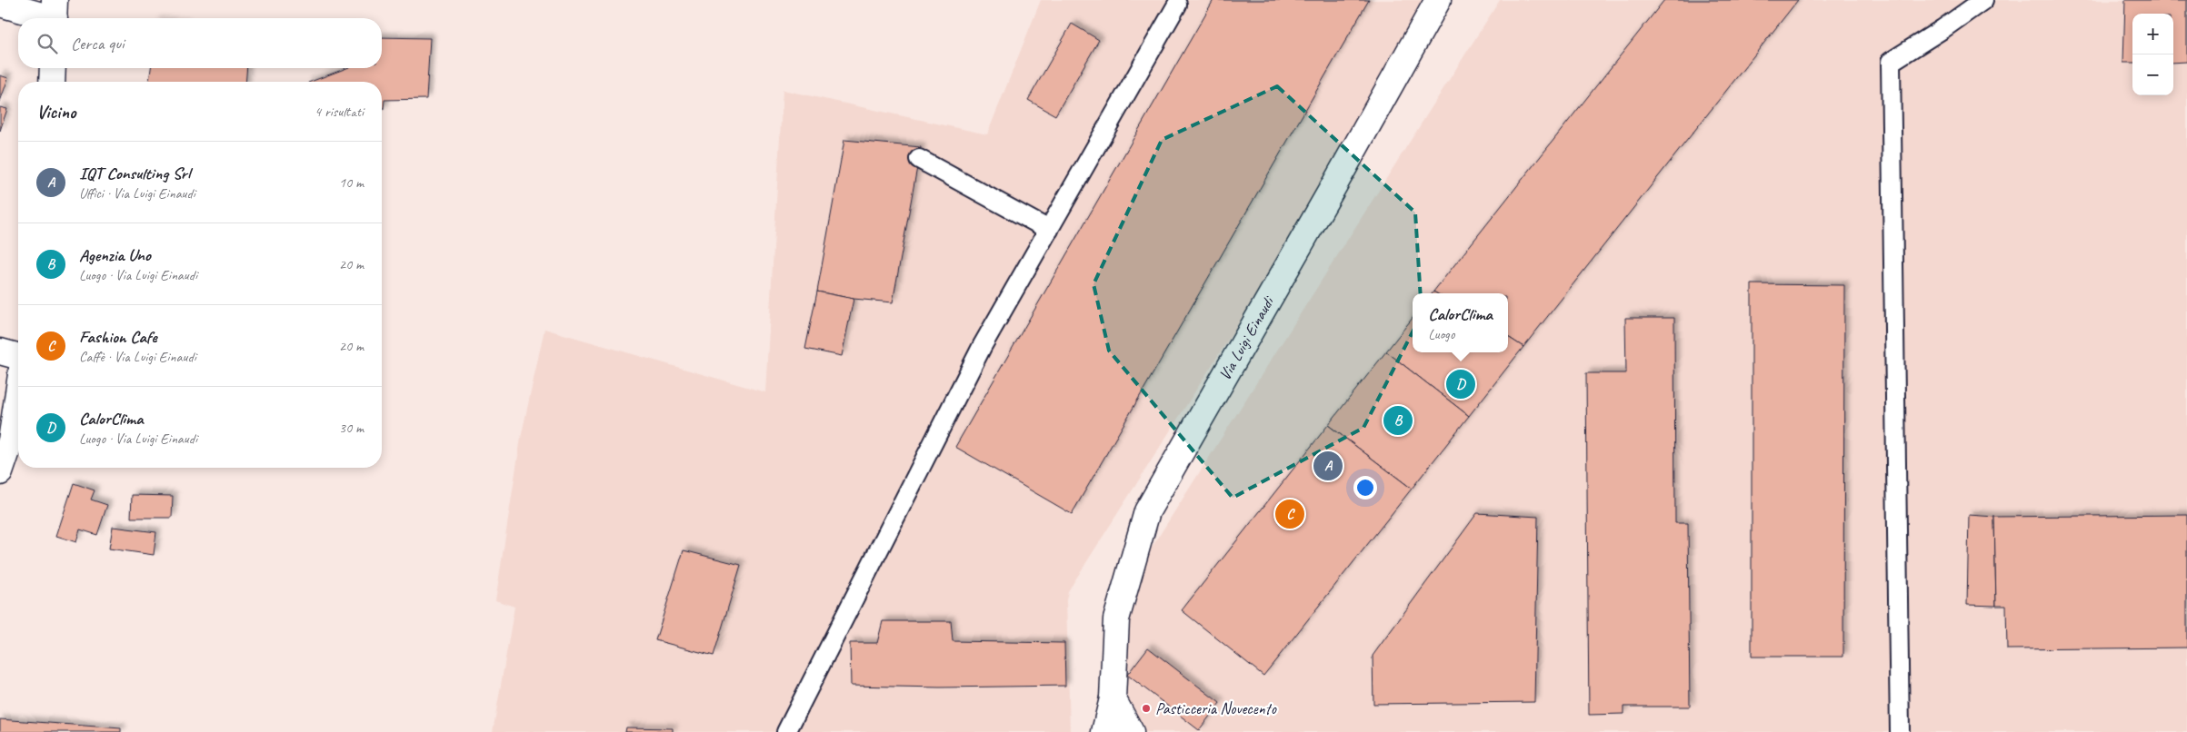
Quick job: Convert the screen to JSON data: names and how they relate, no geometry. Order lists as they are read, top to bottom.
{
  "streets": {
    "street": ["Via Luigi Einaudi"]
  },
  "places": ["Pasticceria Novecento"],
  "page": {
    "map_buttons": ["+", "−"],
    "search": "Cerca qui",
    "heading": ["Vicino", "4 risultati"],
    "list": [
      {
        "mark": "A",
        "name": "IQT Consulting Srl",
        "note": "Uffici · Via Luigi Einaudi",
        "value": "10 m"
      },
      {
        "mark": "B",
        "name": "Agenzia Uno",
        "note": "Luogo · Via Luigi Einaudi",
        "value": "20 m"
      },
      {
        "mark": "C",
        "name": "Fashion Cafe",
        "note": "Caffè · Via Luigi Einaudi",
        "value": "20 m"
      },
      {
        "mark": "D",
        "name": "CalorClima",
        "note": "Luogo · Via Luigi Einaudi",
        "value": "30 m"
      }
    ],
    "popup": ["CalorClima", "Luogo"],
    "pins": [
      "D",
      "B",
      "A",
      "C"
    ]
  }
}
